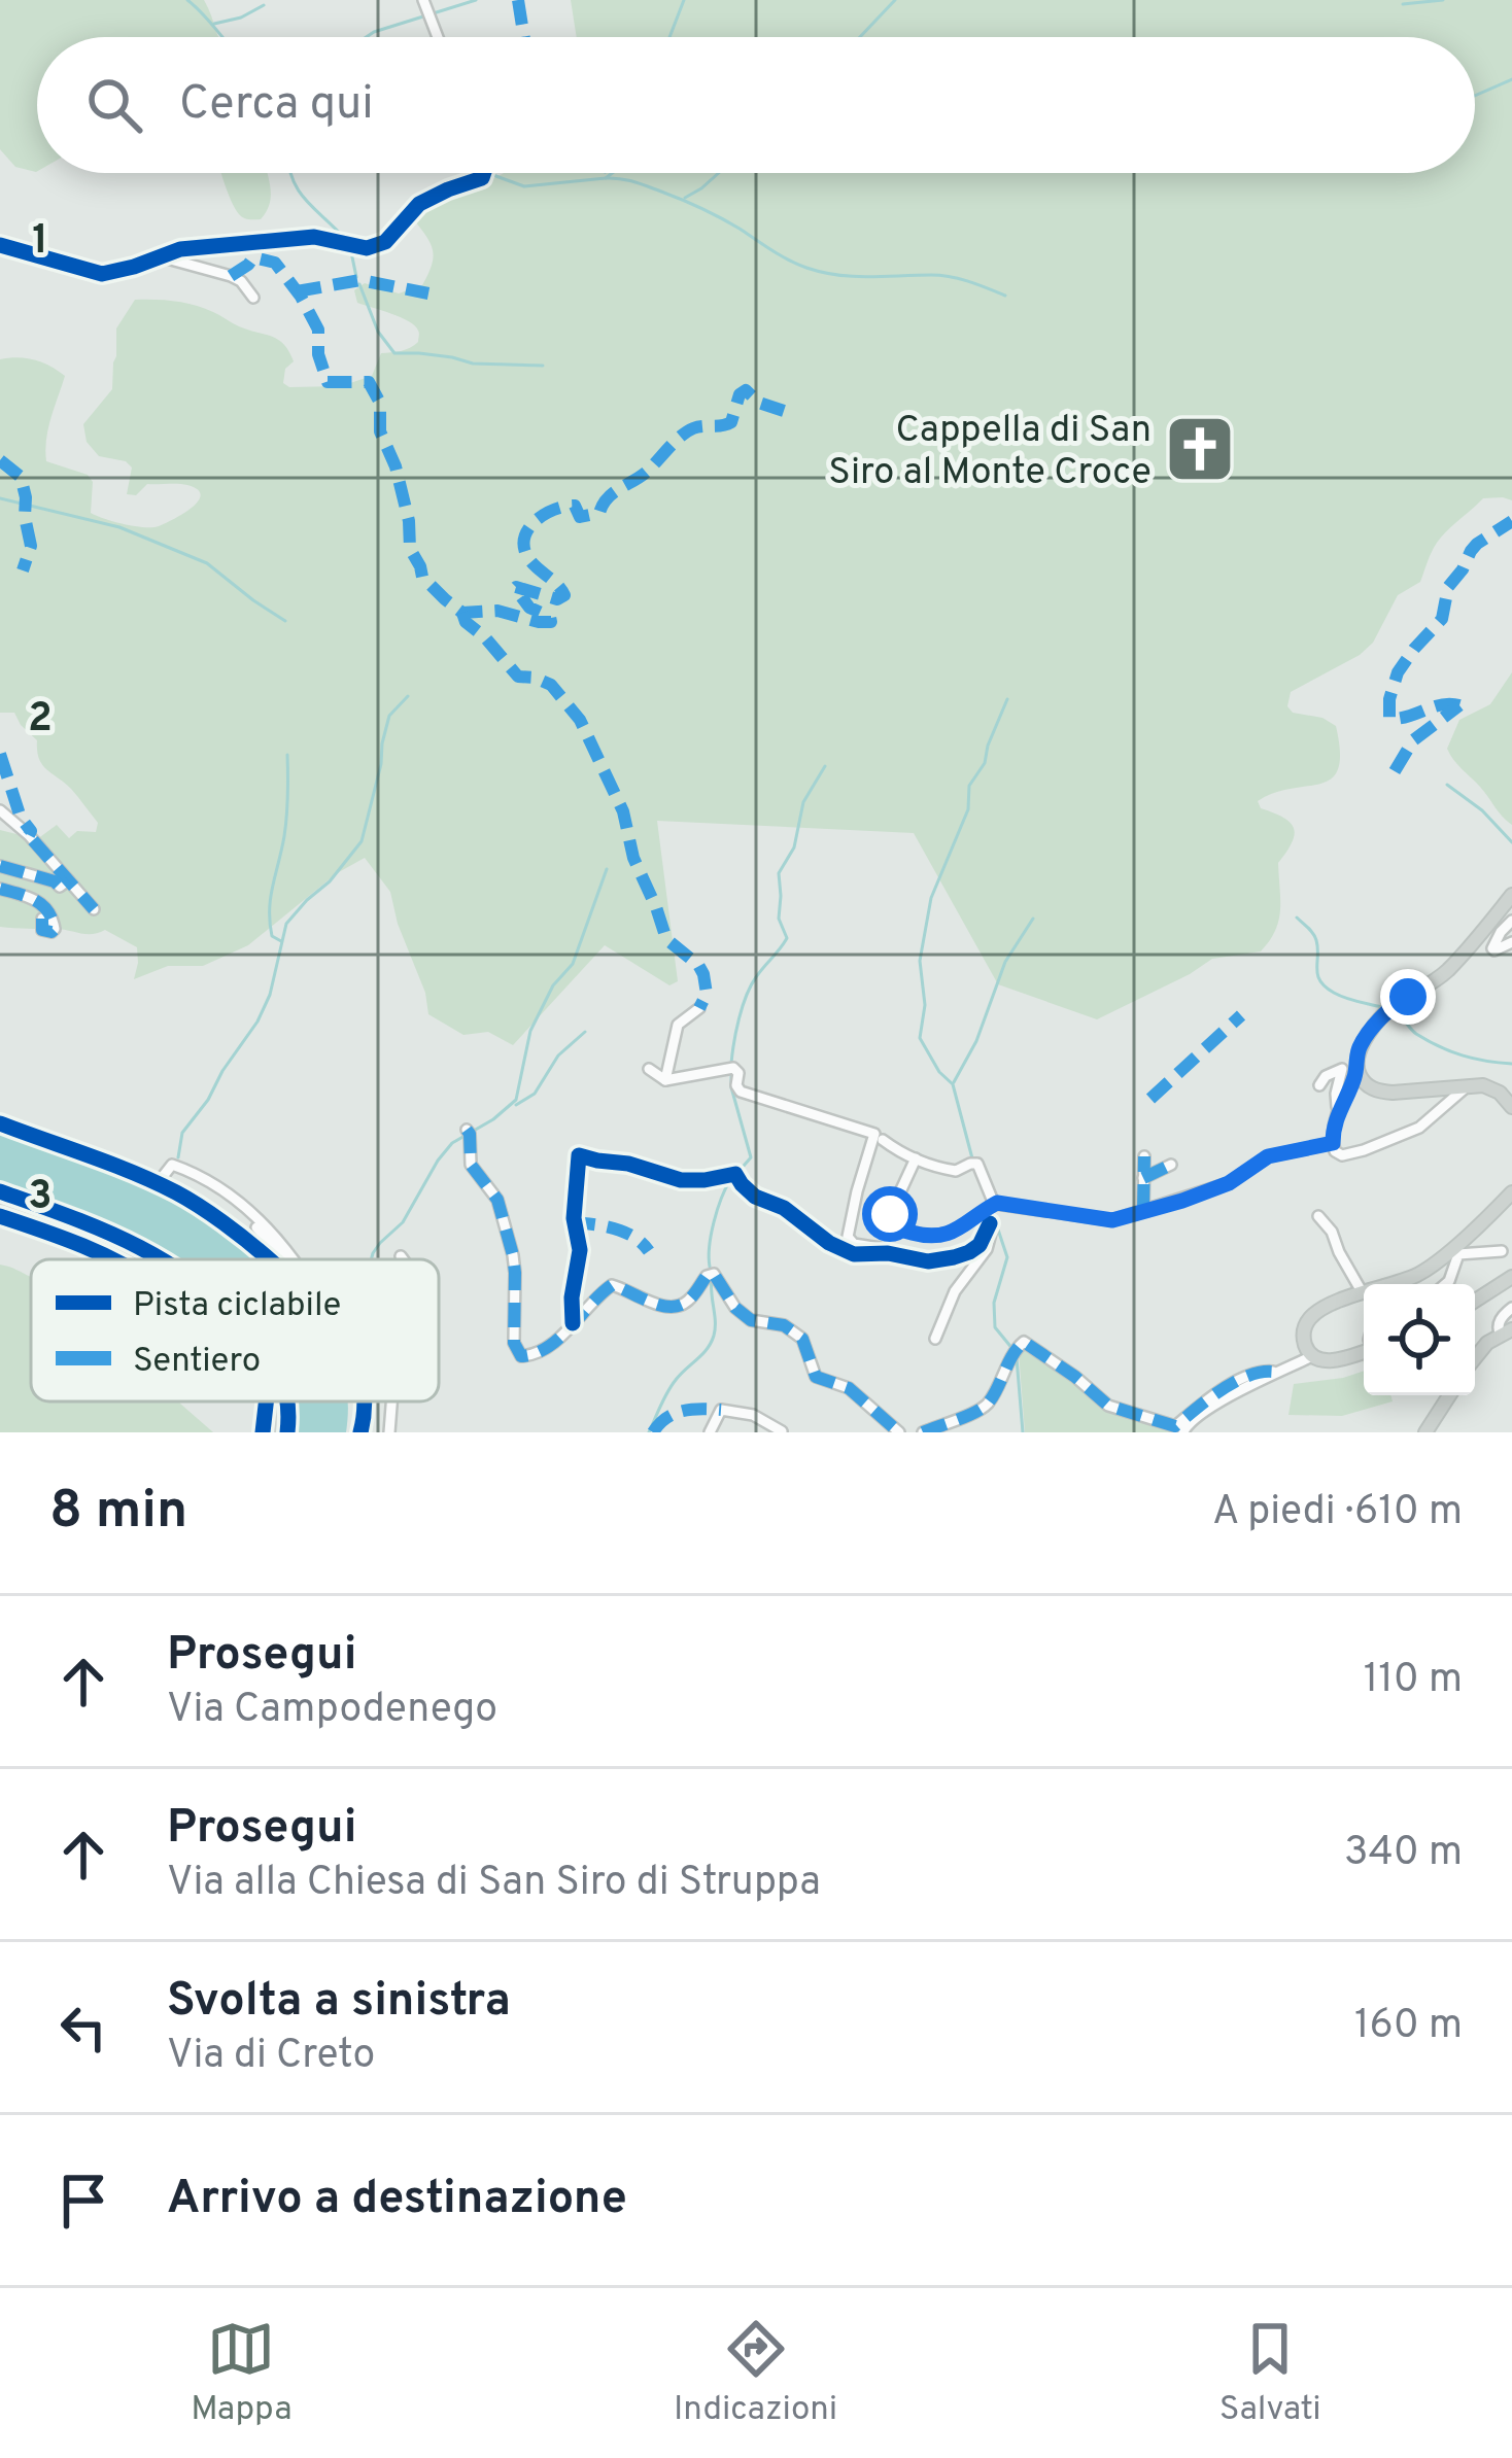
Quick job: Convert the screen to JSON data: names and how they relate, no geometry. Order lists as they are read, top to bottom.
{
  "places": {
    "church": ["Cappella di San Siro al Monte Croce"]
  },
  "legend": ["Pista ciclabile", "Sentiero"],
  "page": {
    "search": "Cerca qui",
    "heading": ["8 min", "A piedi · 610 m"],
    "list": [
      ["Prosegui", "Via Campodenego", "110 m"],
      ["Prosegui", "Via alla Chiesa di San Siro di Struppa", "340 m"],
      ["Svolta a sinistra", "Via di Creto", "160 m"],
      "Arrivo a destinazione"
    ],
    "nav": ["Mappa", "Indicazioni", "Salvati"]
  },
  "grid": {
    "rows": ["1", "2", "3"]
  }
}
